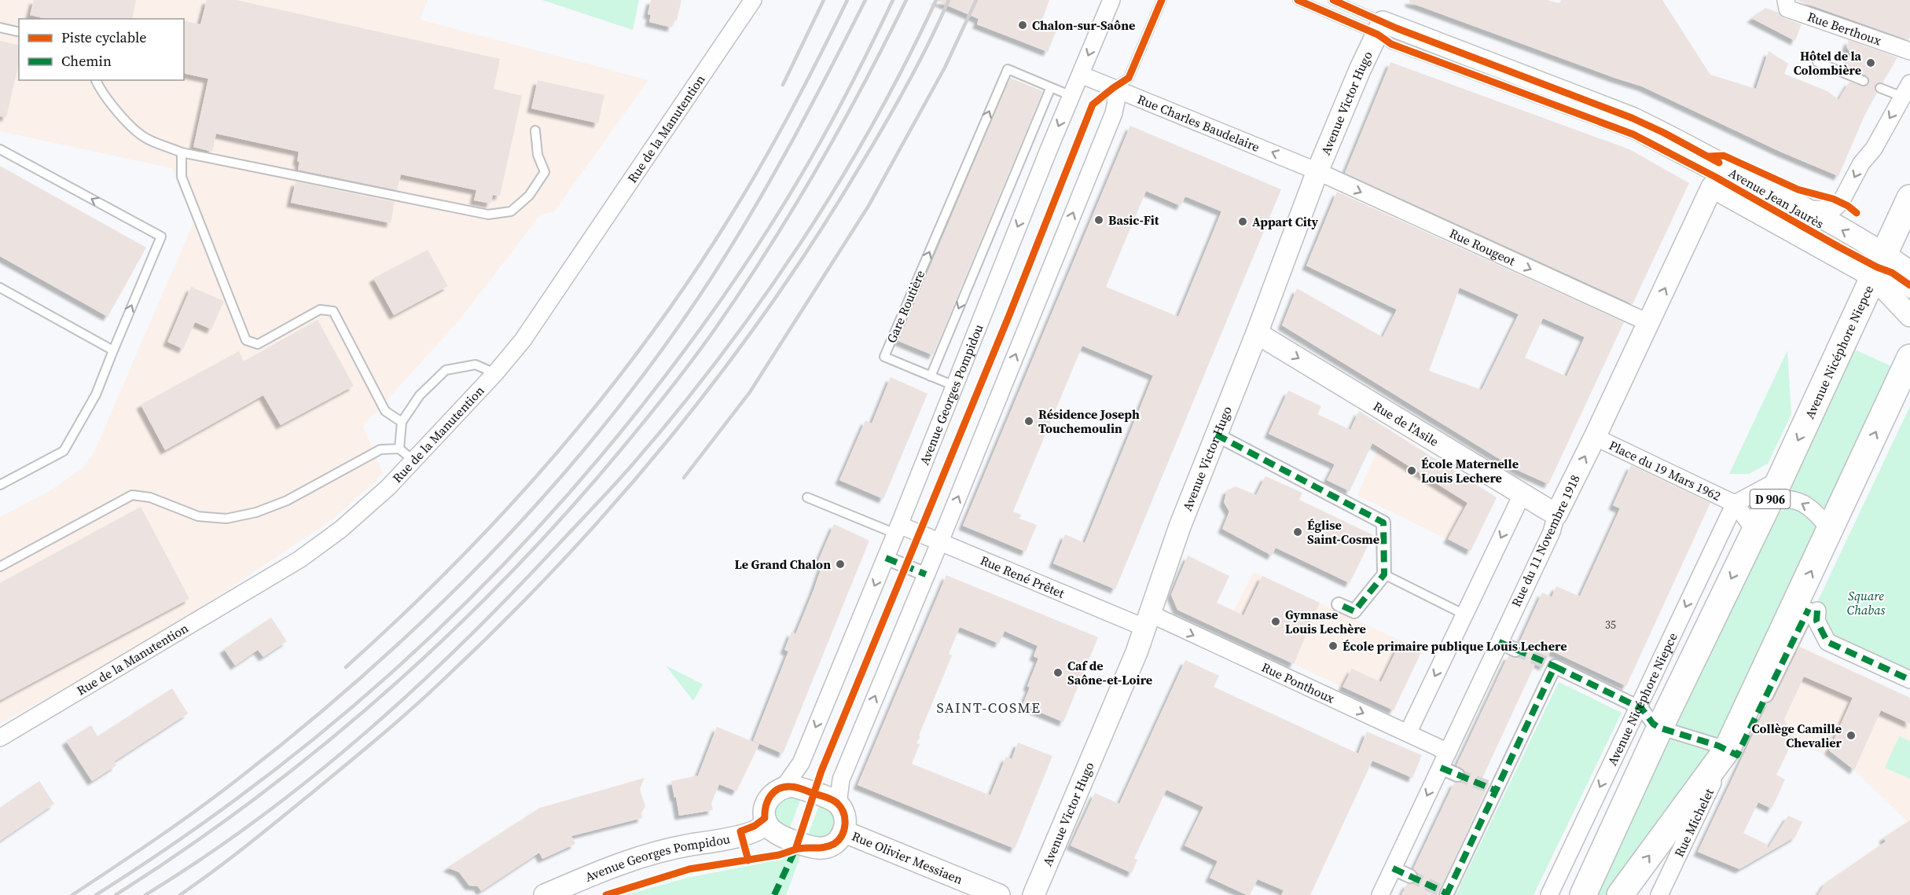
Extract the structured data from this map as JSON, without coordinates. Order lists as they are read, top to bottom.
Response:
{
  "streets": {
    "main road": ["Avenue Nicéphore Niepce", "D 906"],
    "street": [
      "Rue Berthoux",
      "Avenue Victor Hugo",
      "Rue Charles Baudelaire",
      "Rue de la Manutention",
      "Avenue Jean Jaurès",
      "Rue Rougeot",
      "Avenue Georges Pompidou",
      "Rue de l'Asile",
      "Place du 19 Mars 1962",
      "Rue du 11 Novembre 1918",
      "Rue René Prêtet",
      "Rue Ponthoux",
      "Rue Michelet",
      "Rue Olivier Messiaen"
    ],
    "lane": ["Gare Routière"]
  },
  "crossings": [
    ["Avenue Victor Hugo", "Rue Charles Baudelaire"],
    ["Avenue Victor Hugo", "Avenue Jean Jaurès"],
    ["Avenue Victor Hugo", "Rue Rougeot"],
    ["Avenue Victor Hugo", "Rue de l'Asile"],
    ["Avenue Victor Hugo", "Rue René Prêtet"],
    ["Avenue Victor Hugo", "Rue Ponthoux"],
    ["Rue Charles Baudelaire", "Rue Rougeot"],
    ["Rue Charles Baudelaire", "Avenue Georges Pompidou"],
    ["Avenue Jean Jaurès", "Avenue Nicéphore Niepce"],
    ["Avenue Jean Jaurès", "Rue du 11 Novembre 1918"],
    ["Rue Rougeot", "Rue du 11 Novembre 1918"],
    ["Gare Routière", "Avenue Georges Pompidou"],
    ["Avenue Nicéphore Niepce", "Place du 19 Mars 1962"],
    ["Avenue Georges Pompidou", "Rue René Prêtet"],
    ["Avenue Georges Pompidou", "Rue Olivier Messiaen"],
    ["Rue de l'Asile", "Rue du 11 Novembre 1918"],
    ["Place du 19 Mars 1962", "Rue du 11 Novembre 1918"],
    ["Rue du 11 Novembre 1918", "Rue Ponthoux"],
    ["Rue René Prêtet", "Rue Ponthoux"]
  ],
  "one_way": [
    "Rue Charles Baudelaire",
    "Rue Rougeot",
    "Rue de l'Asile",
    "Rue Ponthoux"
  ],
  "districts": ["SAINT-COSME"],
  "parks": ["Square Chabas"],
  "places": [
    "Chalon-sur-Saône",
    "Hôtel de la Colombière",
    "Basic-Fit",
    "Appart City",
    "Résidence Joseph Touchemoulin",
    "École Maternelle Louis Lechere",
    "Église Saint-Cosme",
    "Le Grand Chalon",
    "Gymnase Louis Lechère",
    "École primaire publique Louis Lechere",
    "Caf de Saône-et-Loire",
    "Collège Camille Chevalier"
  ],
  "house_numbers": ["35"],
  "legend": ["Piste cyclable", "Chemin"]
}
